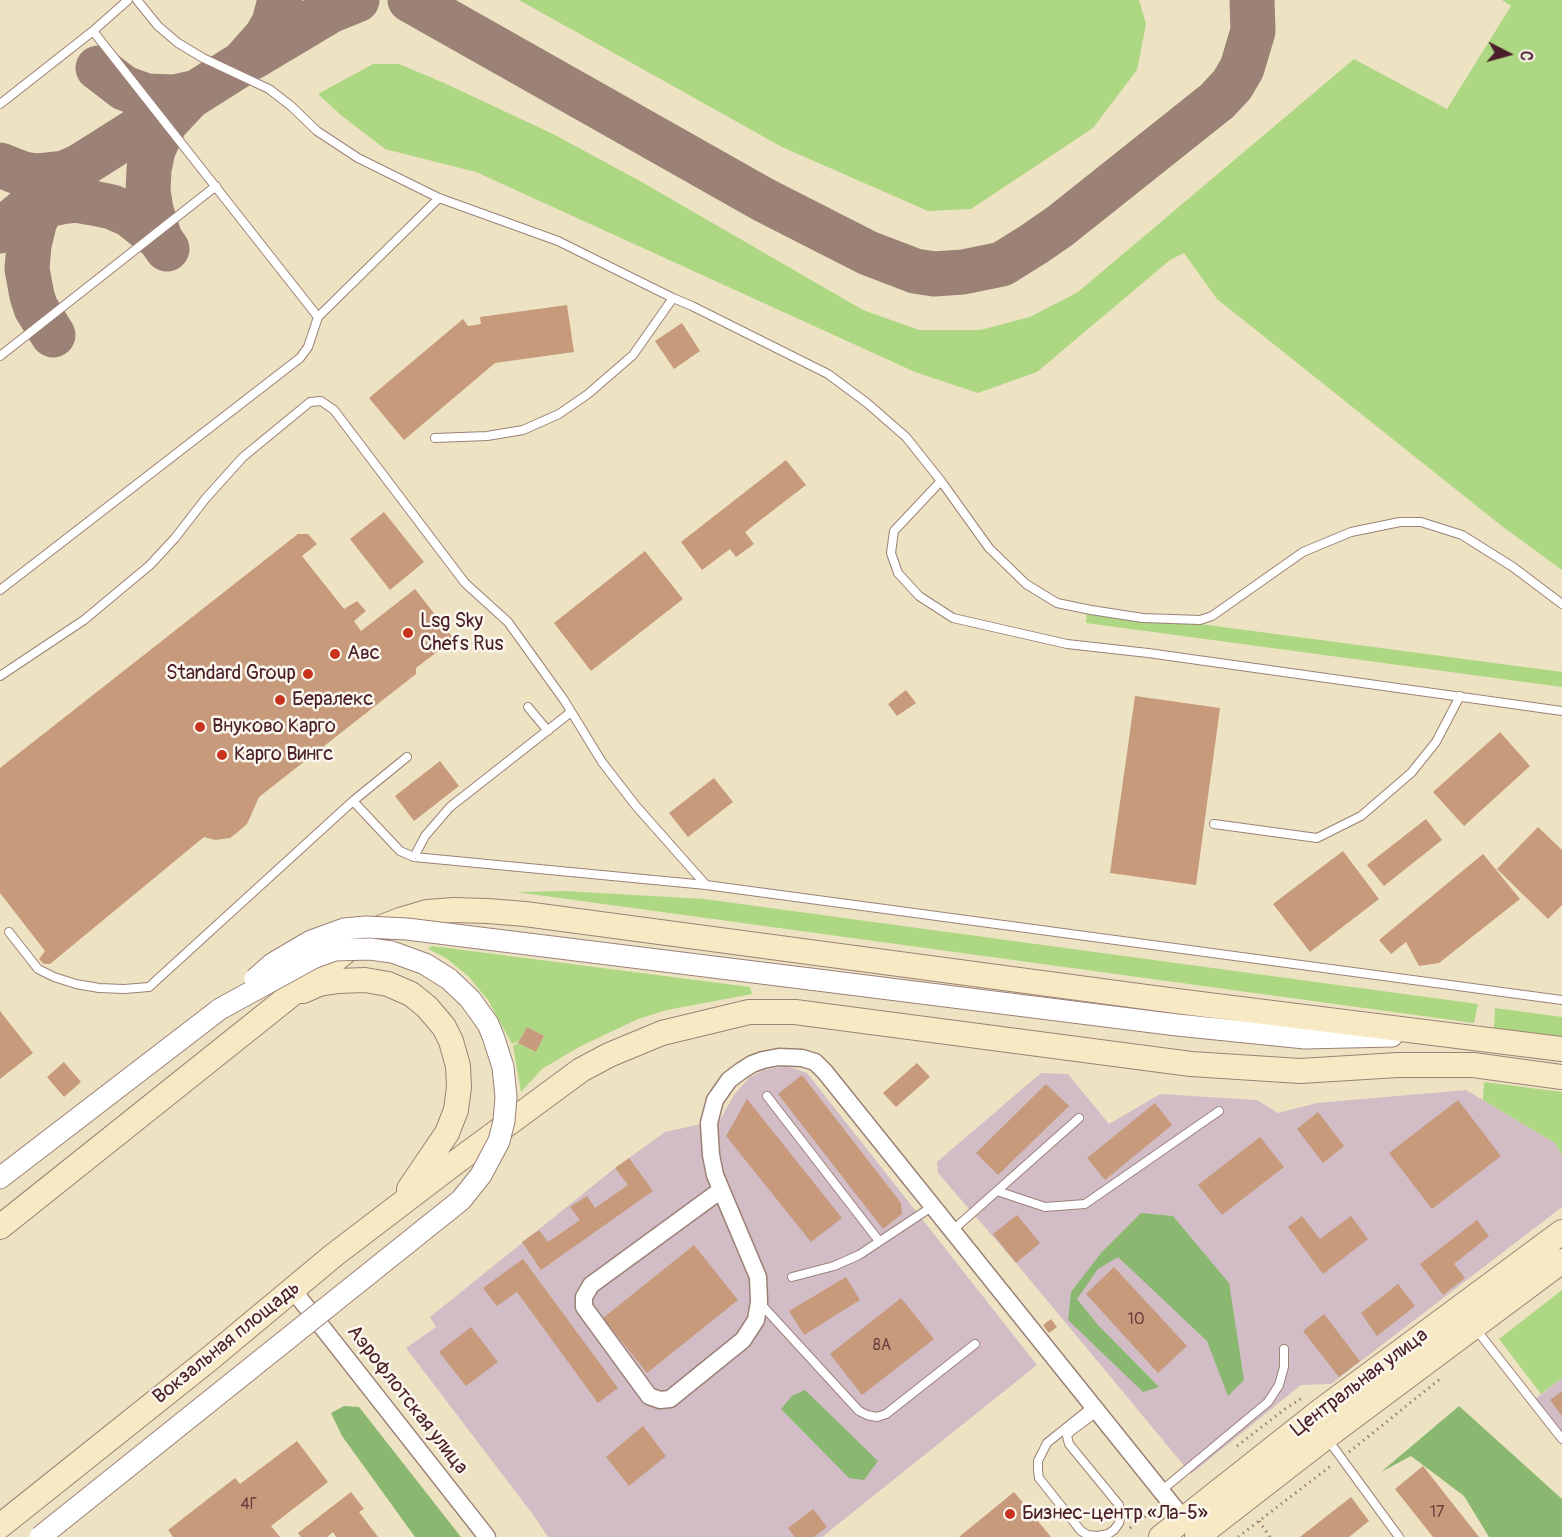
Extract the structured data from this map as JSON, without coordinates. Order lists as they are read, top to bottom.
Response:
{
  "streets": {
    "main road": ["Вокзальная площадь", "Центральная улица"],
    "street": ["Аэрофлотская улица"]
  },
  "crossings": [
    ["Вокзальная площадь", "Аэрофлотская улица"]
  ],
  "places": [
    "Lsg Sky Chefs Rus",
    "Авс",
    "Standard Group",
    "Бералекс",
    "Внуково Карго",
    "Карго Вингс",
    "Бизнес-центр «Ла-5»"
  ],
  "house_numbers": [
    "10",
    "8А",
    "4Г",
    "17"
  ],
  "north": "right"
}
